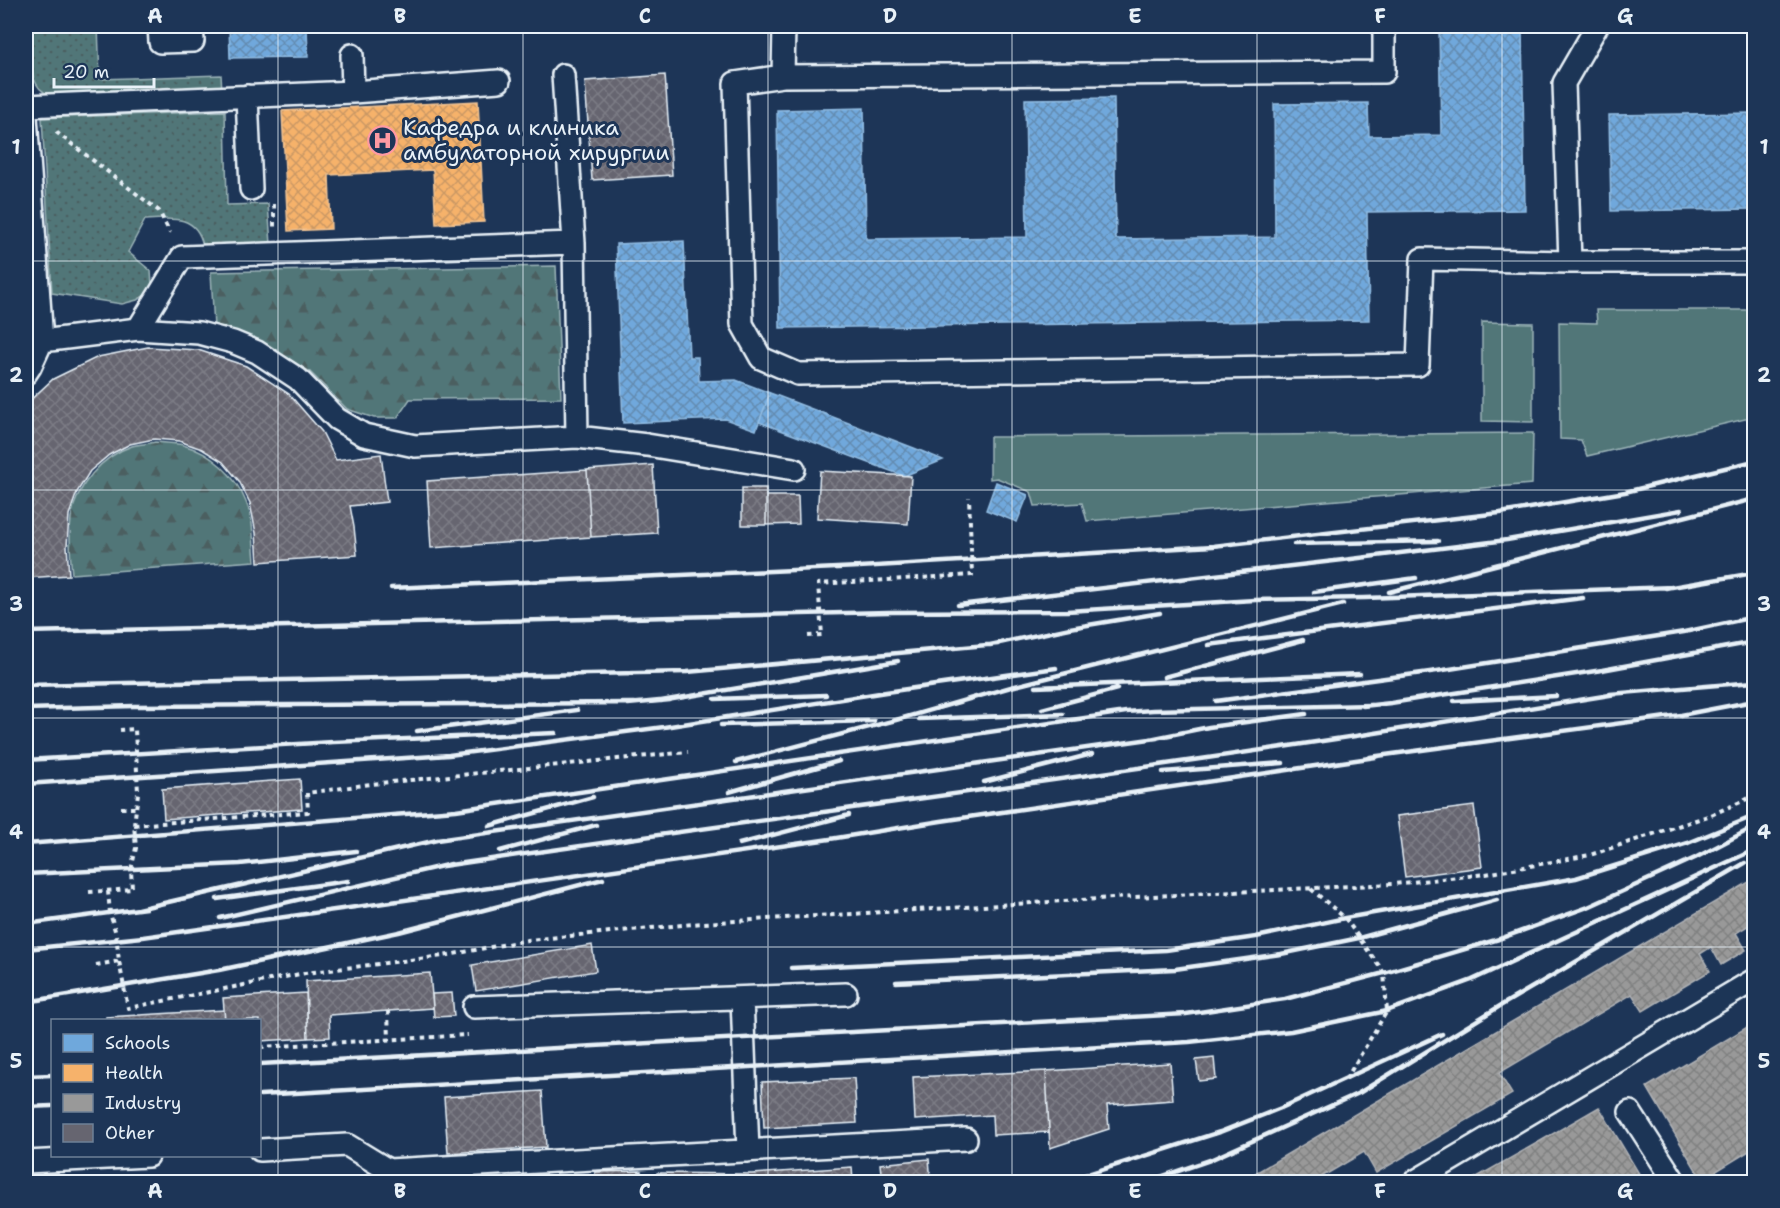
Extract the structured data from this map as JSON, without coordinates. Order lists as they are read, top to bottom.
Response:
{
  "places": {
    "hospital": ["Кафедра и клиника амбулаторной хирургии"]
  },
  "legend": [
    "Schools",
    "Health",
    "Industry",
    "Other"
  ],
  "scale_bar": "20 m",
  "grid": {
    "columns": [
      "A",
      "B",
      "C",
      "D",
      "E",
      "F",
      "G"
    ],
    "rows": [
      "1",
      "2",
      "3",
      "4",
      "5"
    ]
  }
}
